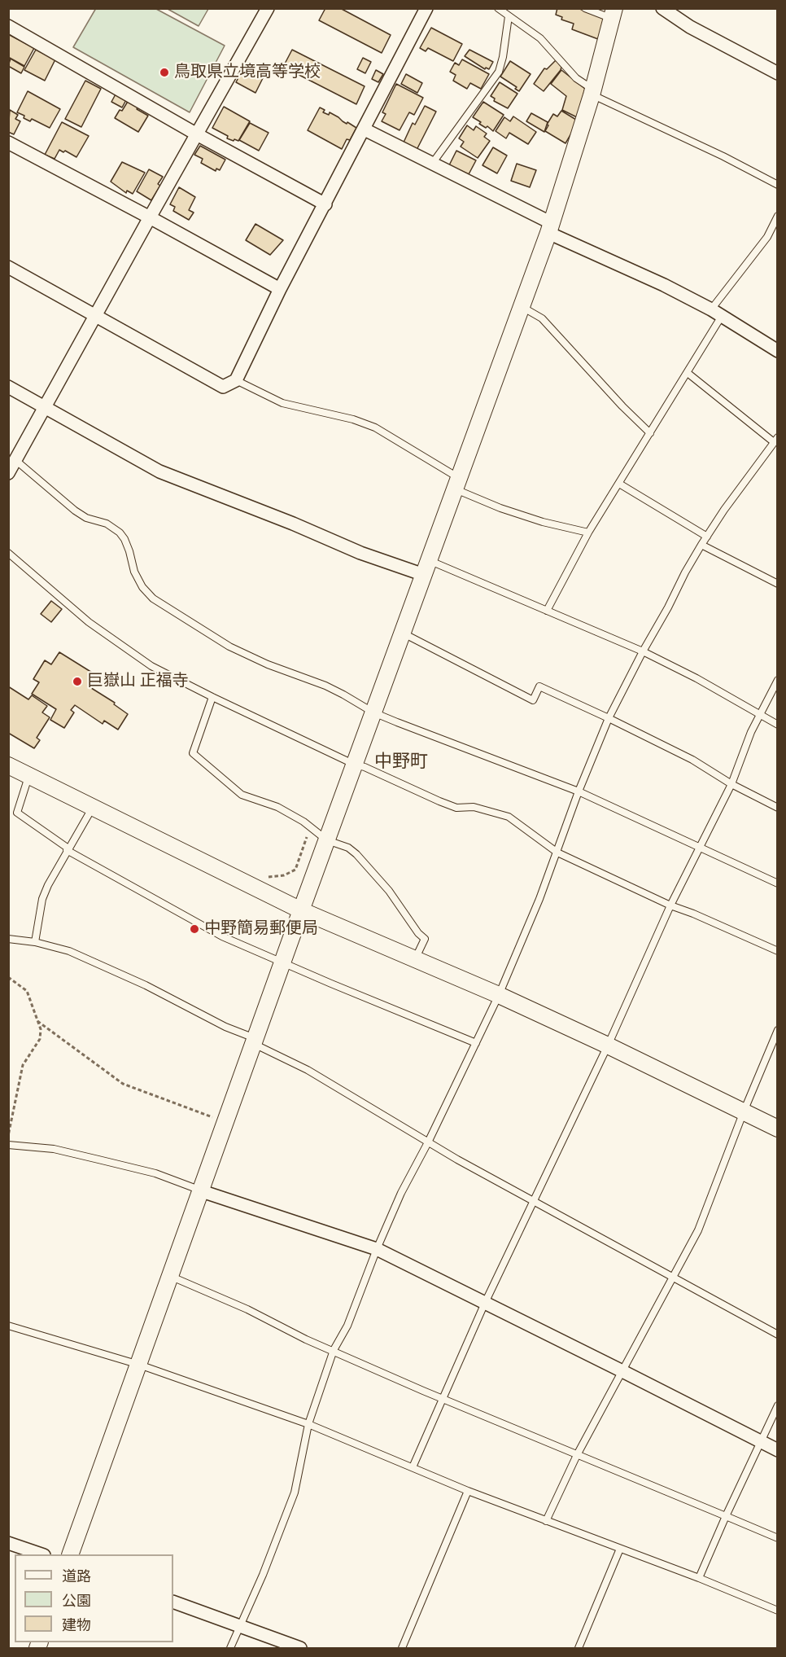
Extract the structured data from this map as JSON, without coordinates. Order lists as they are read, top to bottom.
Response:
{
  "districts": ["中野町"],
  "places": ["鳥取県立境高等学校", "巨嶽山 正福寺", "中野簡易郵便局"],
  "legend": ["道路", "公園", "建物"]
}
